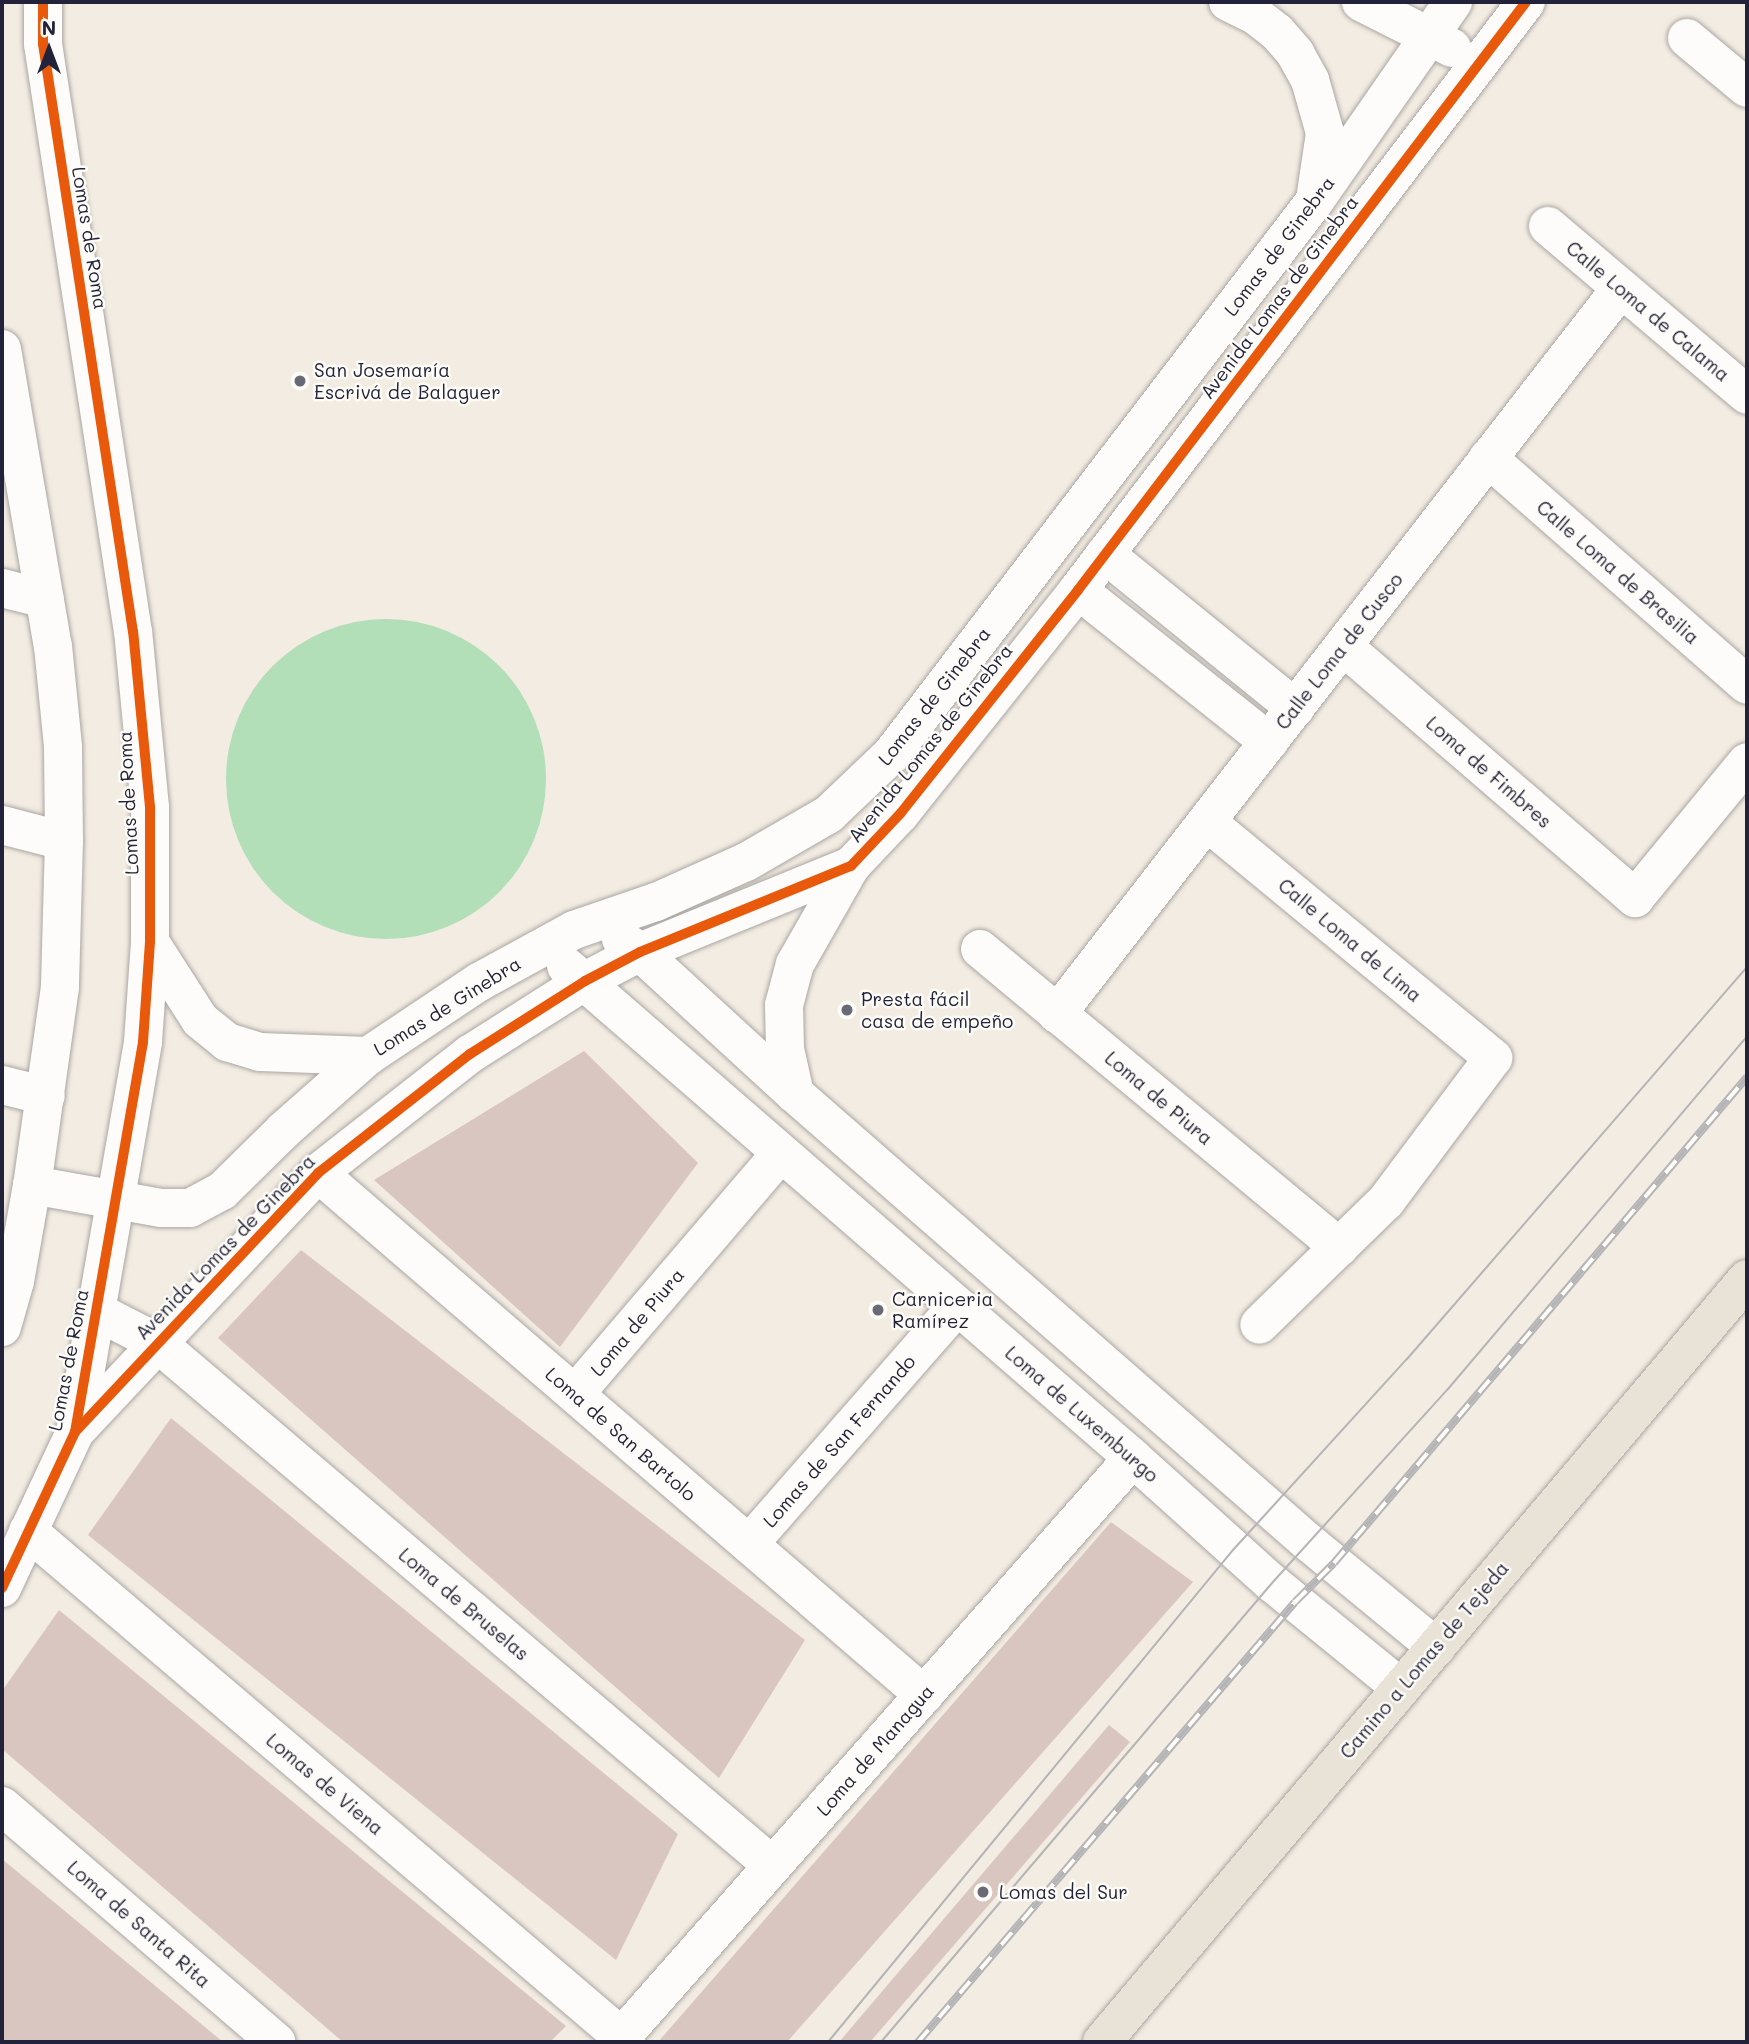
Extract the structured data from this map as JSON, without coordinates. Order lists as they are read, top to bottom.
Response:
{
  "streets": {
    "main road": ["Camino a Lomas de Tejeda"],
    "street": [
      "Lomas de Roma",
      "Lomas de Ginebra",
      "Avenida Lomas de Ginebra",
      "Calle Loma de Calama",
      "Calle Loma de Brasilia",
      "Calle Loma de Cusco",
      "Loma de Fimbres",
      "Calle Loma de Lima",
      "Loma de Piura",
      "Loma de Luxemburgo",
      "Loma de San Bartolo",
      "Lomas de San Fernando",
      "Loma de Bruselas",
      "Loma de Managua",
      "Lomas de Viena",
      "Loma de Santa Rita"
    ]
  },
  "crossings": [
    ["Lomas de Roma", "Lomas de Ginebra"],
    ["Lomas de Roma", "Avenida Lomas de Ginebra"],
    ["Lomas de Roma", "Loma de Bruselas"],
    ["Lomas de Roma", "Lomas de Viena"],
    ["Lomas de Ginebra", "Loma de Luxemburgo"],
    ["Avenida Lomas de Ginebra", "Loma de Luxemburgo"],
    ["Avenida Lomas de Ginebra", "Loma de San Bartolo"],
    ["Avenida Lomas de Ginebra", "Loma de Bruselas"],
    ["Calle Loma de Calama", "Calle Loma de Cusco"],
    ["Calle Loma de Brasilia", "Calle Loma de Cusco"],
    ["Calle Loma de Cusco", "Loma de Fimbres"],
    ["Calle Loma de Cusco", "Calle Loma de Lima"],
    ["Calle Loma de Cusco", "Loma de Piura"],
    ["Calle Loma de Lima", "Loma de Piura"],
    ["Loma de Piura", "Loma de Luxemburgo"],
    ["Loma de Piura", "Loma de San Bartolo"],
    ["Loma de Luxemburgo", "Lomas de San Fernando"],
    ["Loma de Luxemburgo", "Camino a Lomas de Tejeda"],
    ["Loma de Luxemburgo", "Loma de Managua"],
    ["Loma de San Bartolo", "Lomas de San Fernando"],
    ["Loma de San Bartolo", "Loma de Managua"],
    ["Loma de Bruselas", "Loma de Managua"],
    ["Loma de Managua", "Lomas de Viena"]
  ],
  "places": [
    "San Josemaría Escrivá de Balaguer",
    "Presta fácil casa de empeño",
    "Carniceria Ramírez",
    "Lomas del Sur"
  ],
  "north": "top"
}
